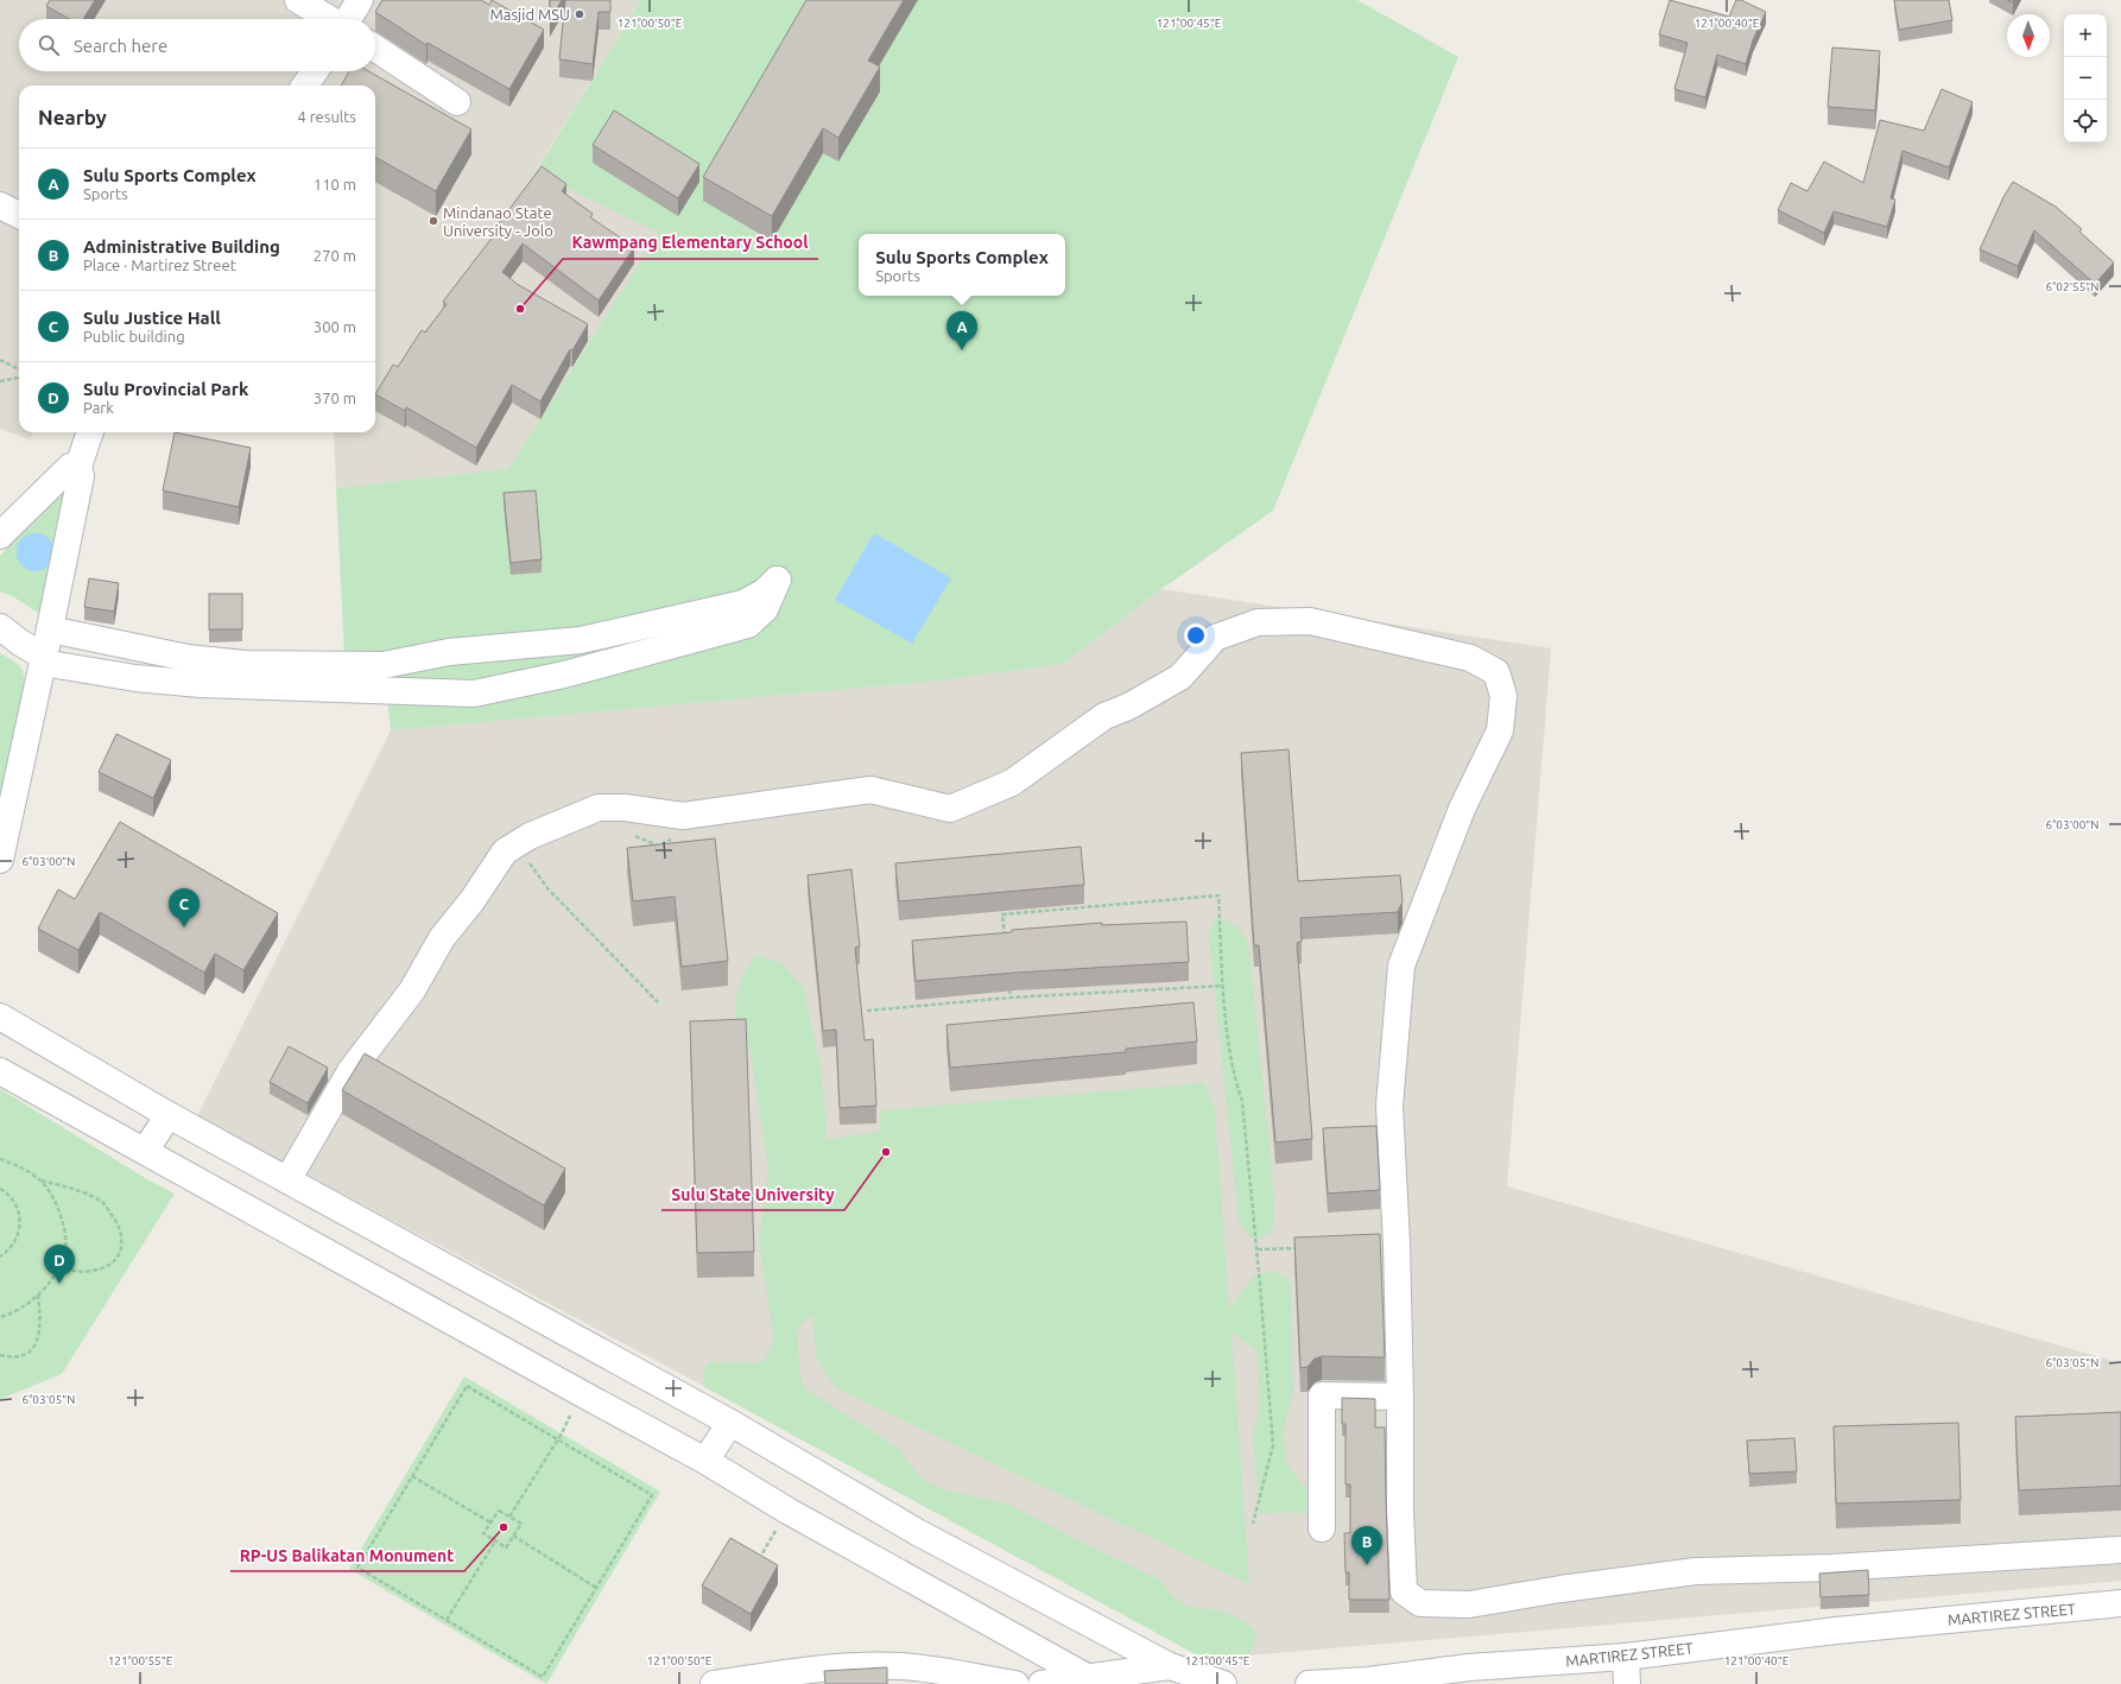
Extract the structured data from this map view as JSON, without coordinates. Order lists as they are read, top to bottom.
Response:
{
  "streets": {
    "street": ["MARTIREZ STREET"]
  },
  "places": [
    "Masjid MSU",
    "Mindanao State University - Jolo",
    "Kawmpang Elementary School",
    "Sulu State University",
    "RP-US Balikatan Monument"
  ],
  "north": "bottom",
  "page": {
    "map_buttons": ["+", "−"],
    "search": "Search here",
    "heading": ["Nearby", "4 results"],
    "list": [
      {
        "mark": "A",
        "name": "Sulu Sports Complex",
        "note": "Sports",
        "value": "110 m"
      },
      {
        "mark": "B",
        "name": "Administrative Building",
        "note": "Place · Martirez Street",
        "value": "270 m"
      },
      {
        "mark": "C",
        "name": "Sulu Justice Hall",
        "note": "Public building",
        "value": "300 m"
      },
      {
        "mark": "D",
        "name": "Sulu Provincial Park",
        "note": "Park",
        "value": "370 m"
      }
    ],
    "popup": ["Sulu Sports Complex", "Sports"],
    "pins": [
      "A",
      "C",
      "D",
      "B"
    ]
  },
  "coordinates": [
    "121°00'50\"E",
    "121°00'45\"E",
    "121°00'40\"E",
    "6°02'55\"N",
    "6°03'00\"N",
    "6°03'05\"N",
    "121°00'55\"E"
  ]
}
